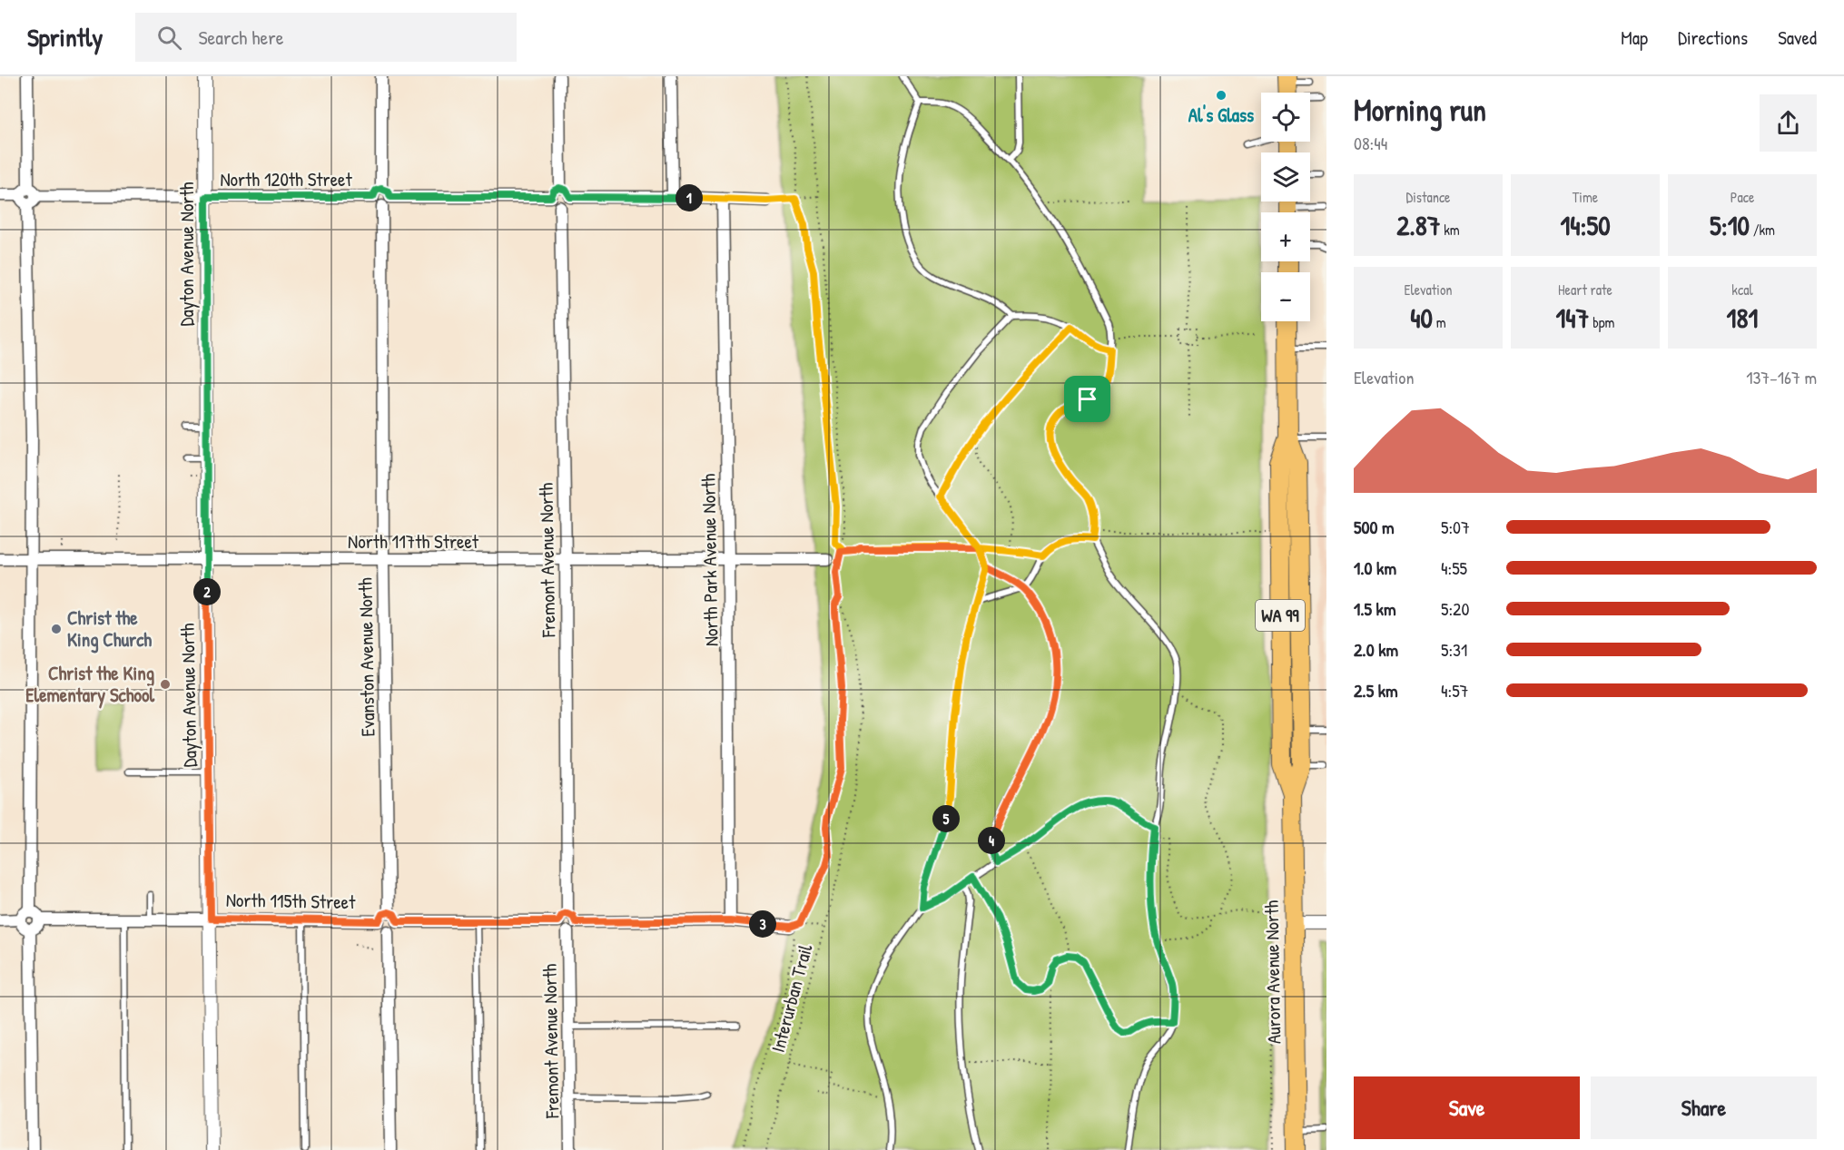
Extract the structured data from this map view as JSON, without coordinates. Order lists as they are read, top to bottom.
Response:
{
  "streets": {
    "highway": ["WA 99", "Aurora Avenue North"],
    "street": [
      "North 120th Street",
      "Dayton Avenue North",
      "North 117th Street",
      "Fremont Avenue North",
      "North Park Avenue North",
      "Evanston Avenue North",
      "North 115th Street"
    ],
    "path": ["Interurban Trail"]
  },
  "crossings": [
    ["North 120th Street", "Dayton Avenue North"],
    ["North 120th Street", "Evanston Avenue North"],
    ["Dayton Avenue North", "North 117th Street"],
    ["Dayton Avenue North", "North 115th Street"],
    ["North 117th Street", "Fremont Avenue North"],
    ["North 117th Street", "North Park Avenue North"],
    ["North 117th Street", "Evanston Avenue North"],
    ["Evanston Avenue North", "North 115th Street"]
  ],
  "places": ["Al's Glass", "Christ the King Church", "Christ the King Elementary School"],
  "page": {
    "header": "Sprintly",
    "search": "Search here",
    "nav": ["Map", "Directions", "Saved"],
    "heading": ["Morning run", "08:44"],
    "map_buttons": ["+", "−"],
    "stats": [
      ["Distance", "2.87 km"],
      ["Time", "14:50"],
      ["Pace", "5:10 /km"],
      ["Elevation", "40 m"],
      ["Heart rate", "147 bpm"],
      ["kcal", "181"]
    ],
    "pins": [
      "1",
      "2",
      "5",
      "4",
      "3"
    ],
    "chart": ["Elevation", "137–167 m"],
    "list": [
      {
        "name": "500 m",
        "note": "5:07"
      },
      {
        "name": "1.0 km",
        "note": "4:55"
      },
      {
        "name": "1.5 km",
        "note": "5:20"
      },
      {
        "name": "2.0 km",
        "note": "5:31"
      },
      {
        "name": "2.5 km",
        "note": "4:57"
      }
    ],
    "buttons": ["Save", "Share"]
  }
}
